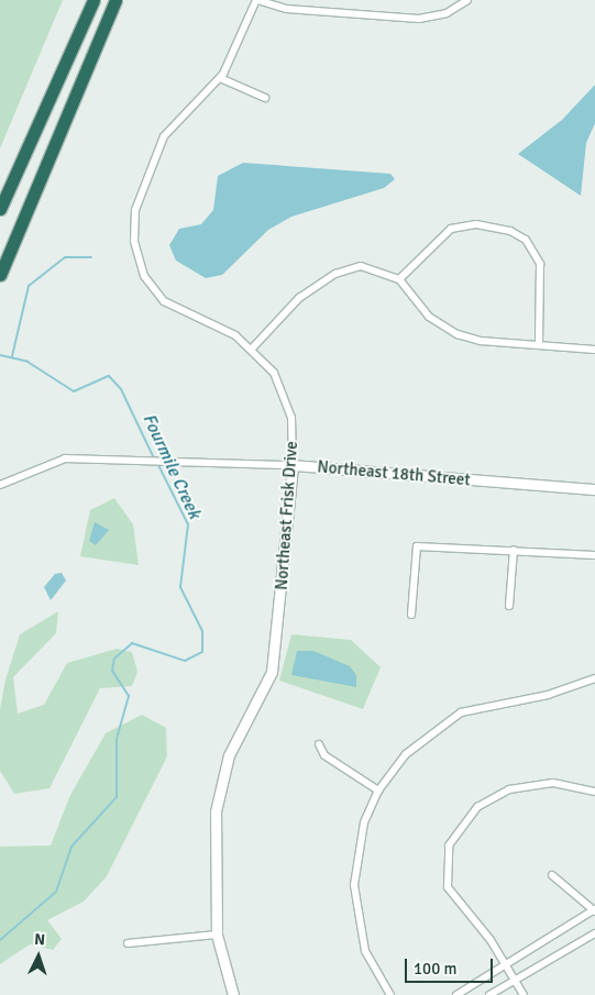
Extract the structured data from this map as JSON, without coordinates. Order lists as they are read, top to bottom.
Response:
{
  "streets": {
    "street": ["Northeast 18th Street", "Northeast Frisk Drive"]
  },
  "crossings": [
    ["Northeast 18th Street", "Northeast Frisk Drive"]
  ],
  "water": ["Fourmile Creek"],
  "scale_bar": "100 m",
  "north": "top"
}
